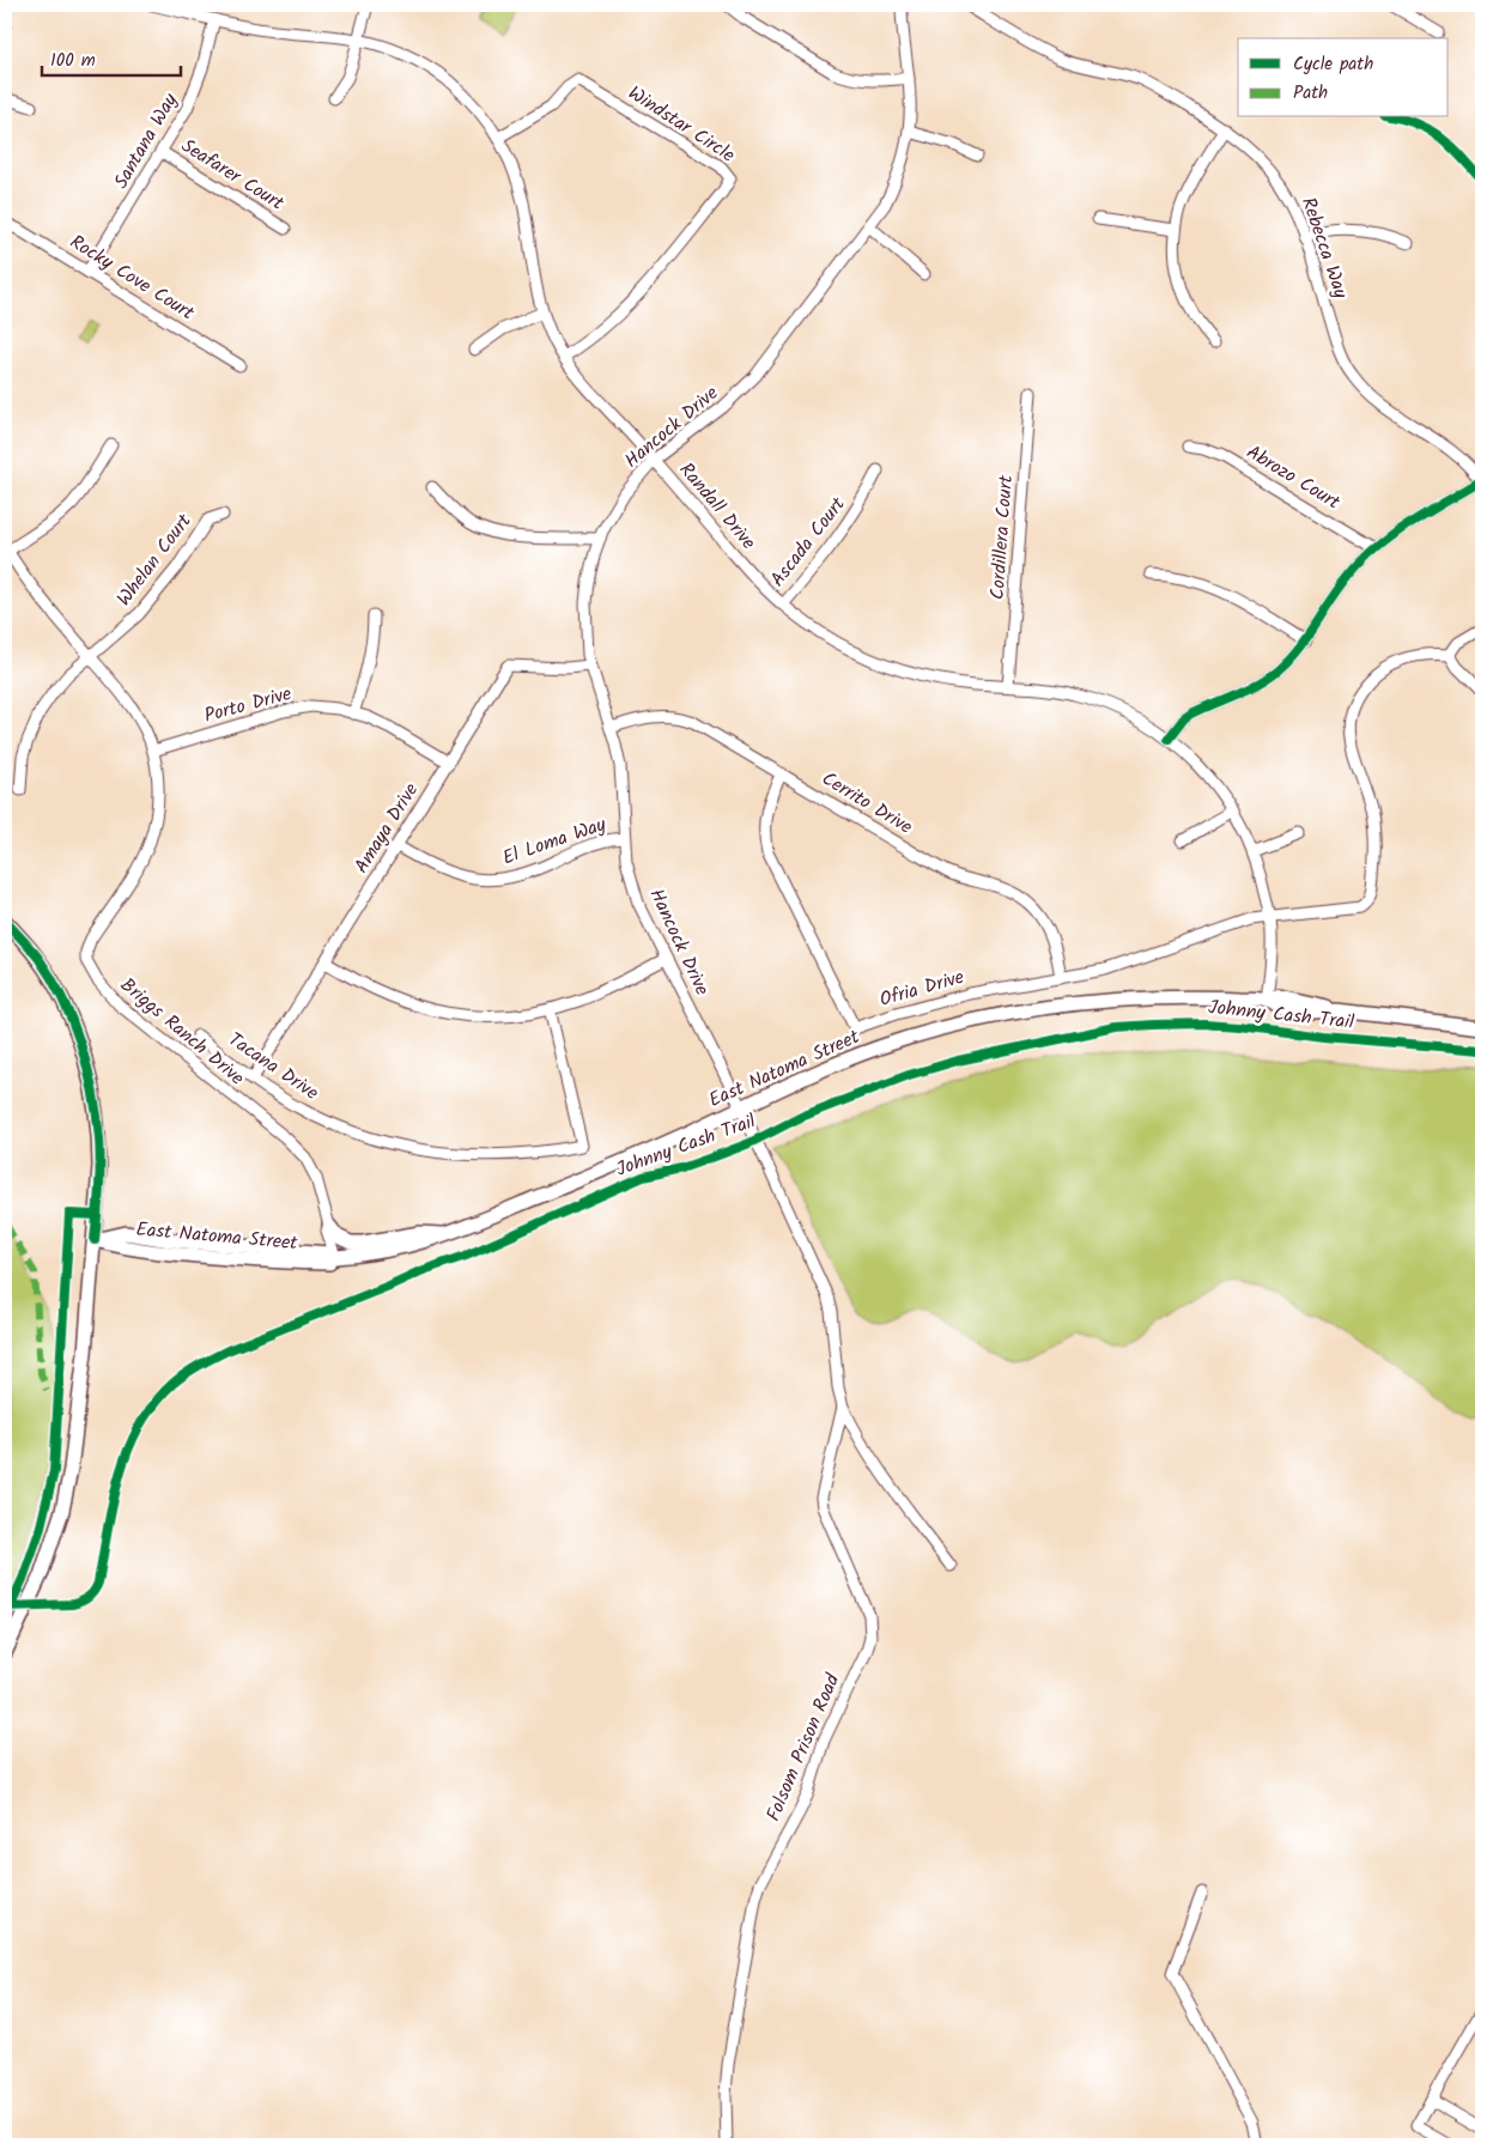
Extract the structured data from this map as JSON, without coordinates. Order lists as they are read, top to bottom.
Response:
{
  "streets": {
    "main road": ["East Natoma Street"],
    "street": [
      "Windstar Circle",
      "Santana Way",
      "Seafarer Court",
      "Rebecca Way",
      "Rocky Cove Court",
      "Hancock Drive",
      "Abrozo Court",
      "Randall Drive",
      "Cordillera Court",
      "Ascada Court",
      "Whelan Court",
      "Porto Drive",
      "Cerrito Drive",
      "Amaya Drive",
      "El Loma Way",
      "Ofria Drive",
      "Briggs Ranch Drive",
      "Tacana Drive",
      "Folsom Prison Road"
    ],
    "cycle path": ["Johnny Cash Trail"]
  },
  "crossings": [
    ["Windstar Circle", "Randall Drive"],
    ["Santana Way", "Seafarer Court"],
    ["Santana Way", "Rocky Cove Court"],
    ["Santana Way", "Randall Drive"],
    ["Hancock Drive", "Randall Drive"],
    ["Hancock Drive", "Cerrito Drive"],
    ["Hancock Drive", "Amaya Drive"],
    ["Hancock Drive", "El Loma Way"],
    ["Hancock Drive", "East Natoma Street"],
    ["Hancock Drive", "Folsom Prison Road"],
    ["Randall Drive", "Cordillera Court"],
    ["Randall Drive", "Ascada Court"],
    ["Randall Drive", "Ofria Drive"],
    ["Randall Drive", "East Natoma Street"],
    ["Whelan Court", "Briggs Ranch Drive"],
    ["Porto Drive", "Amaya Drive"],
    ["Porto Drive", "Briggs Ranch Drive"],
    ["Cerrito Drive", "Ofria Drive"],
    ["Amaya Drive", "El Loma Way"],
    ["Amaya Drive", "Tacana Drive"],
    ["Briggs Ranch Drive", "East Natoma Street"],
    ["East Natoma Street", "Folsom Prison Road"]
  ],
  "legend": ["Cycle path", "Path"],
  "scale_bar": "100 m"
}
